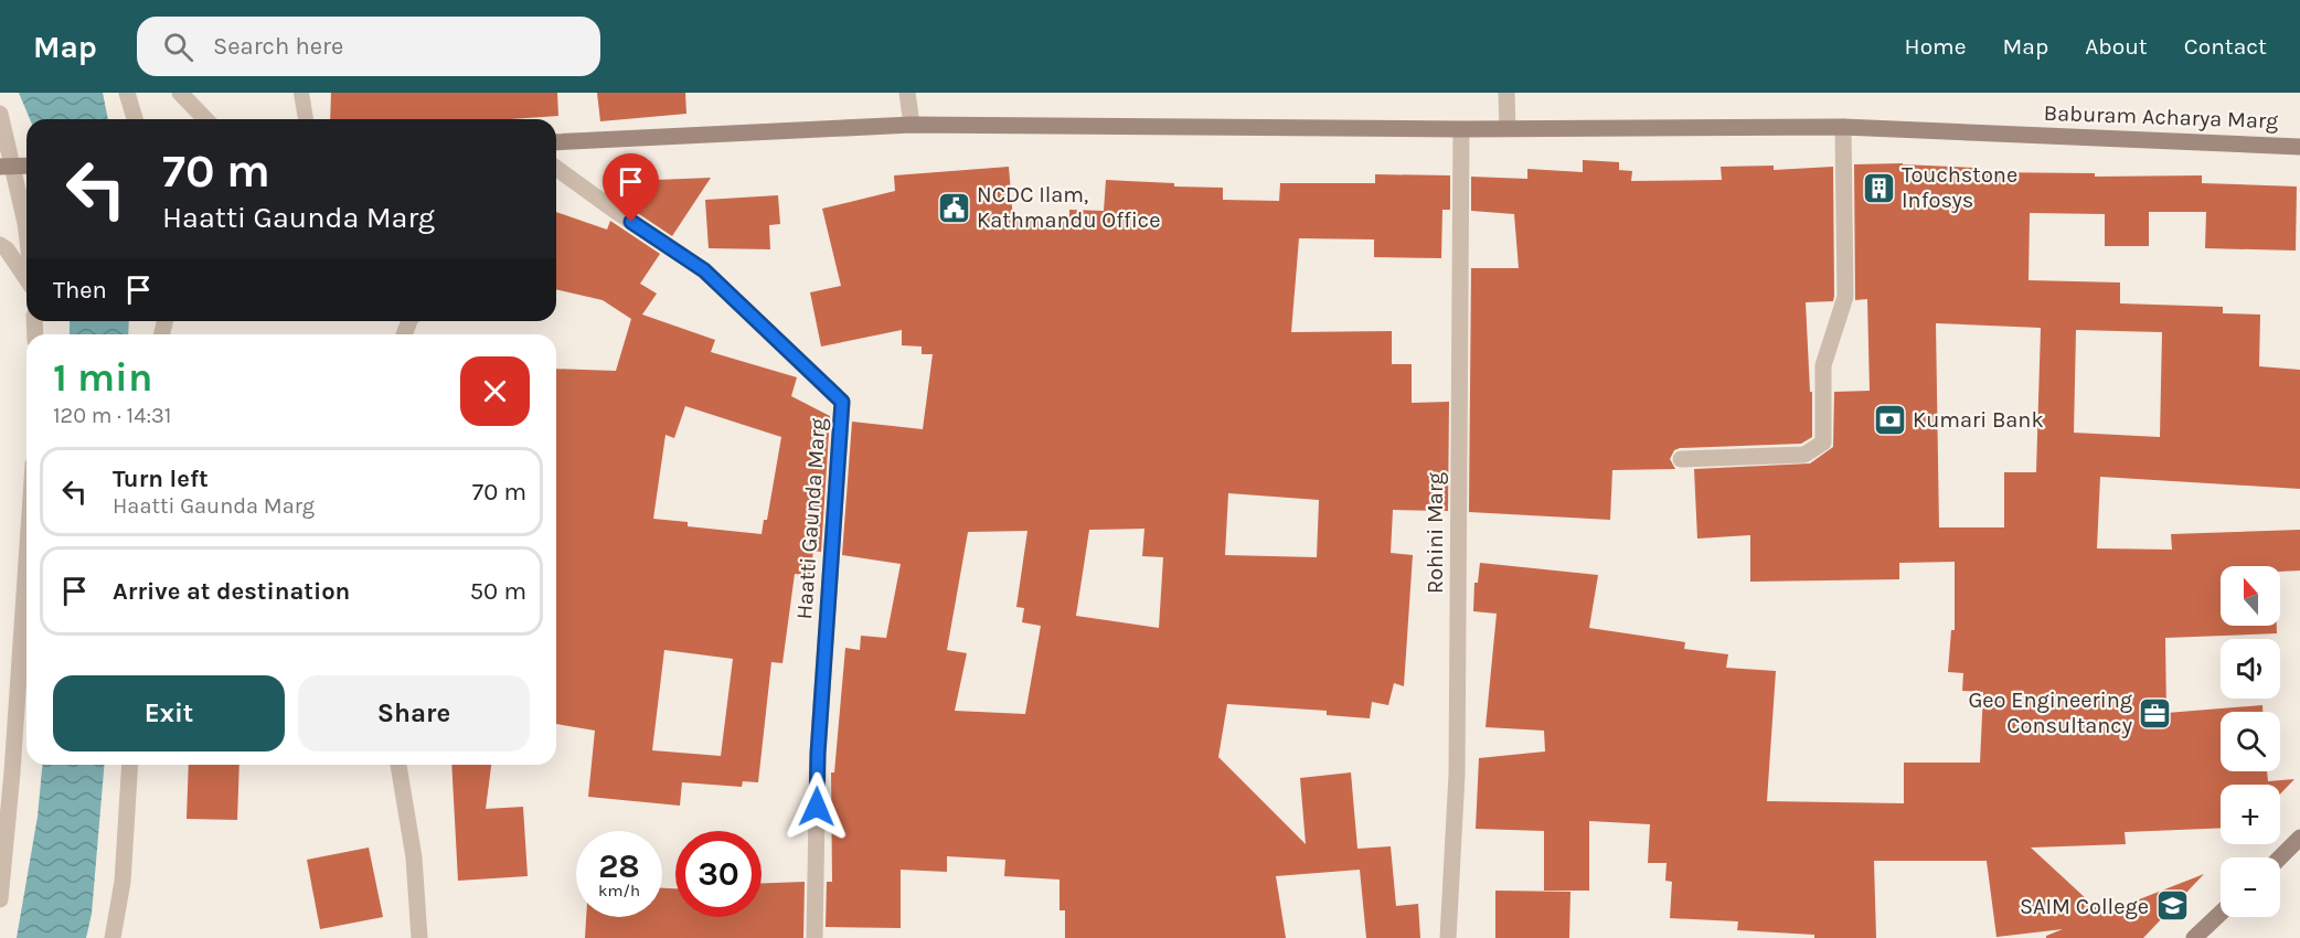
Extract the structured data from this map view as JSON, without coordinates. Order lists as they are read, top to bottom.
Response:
{
  "streets": {
    "main road": ["Baburam Acharya Marg"],
    "street": ["Haatti Gaunda Marg", "Rohini Marg"]
  },
  "crossings": [
    ["Baburam Acharya Marg", "Rohini Marg"]
  ],
  "places": {
    "building": ["Touchstone Infosys"],
    "public building": ["NCDC Ilam, Kathmandu Office"],
    "bank": ["Kumari Bank"],
    "office": ["Geo Engineering Consultancy"],
    "school or university": ["SAIM College"]
  },
  "north": "top",
  "page": {
    "header": "Map",
    "search": "Search here",
    "nav": [
      "Home",
      "Map",
      "About",
      "Contact"
    ],
    "turn": ["70 m", "Haatti Gaunda Marg"],
    "then": "Then",
    "heading": ["1 min", "120 m · 14:31"],
    "list": [
      {
        "name": "Turn left",
        "note": "Haatti Gaunda Marg",
        "value": "70 m"
      },
      {
        "name": "Arrive at destination",
        "value": "50 m"
      }
    ],
    "map_buttons": ["+", "−"],
    "buttons": ["Exit", "Share"],
    "speed": "28 km/h",
    "limit": "30"
  }
}
